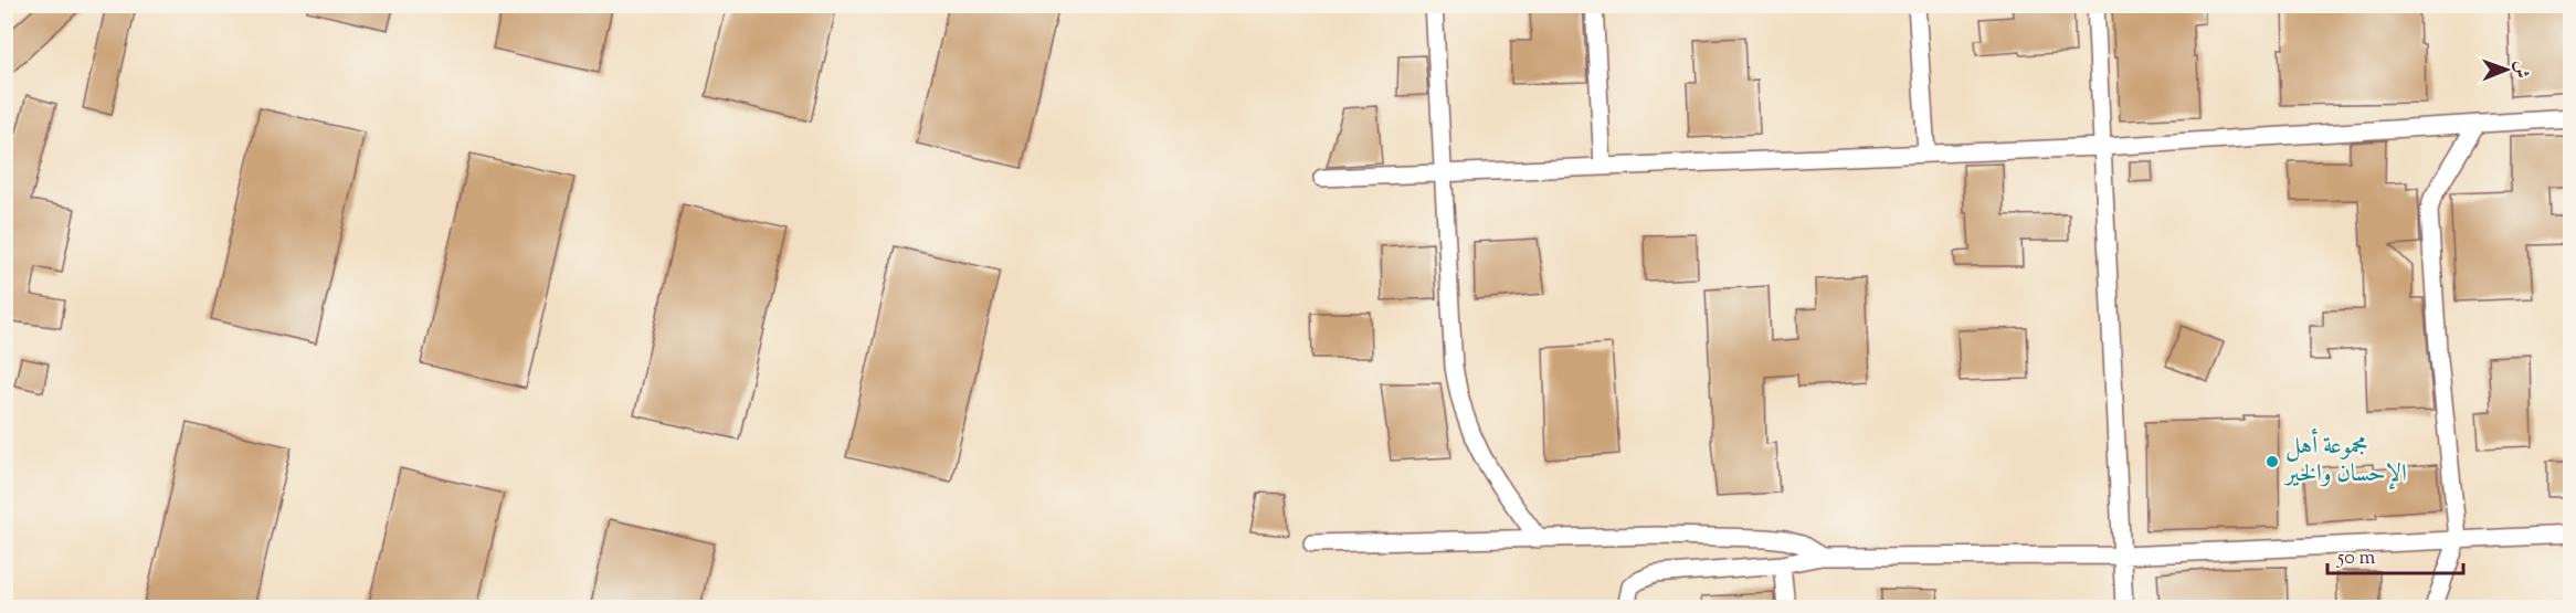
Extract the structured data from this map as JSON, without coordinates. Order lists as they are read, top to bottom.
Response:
{
  "places": ["مجموعة أهل الإحسان والخير"],
  "scale_bar": "50 m",
  "north": "right"
}
